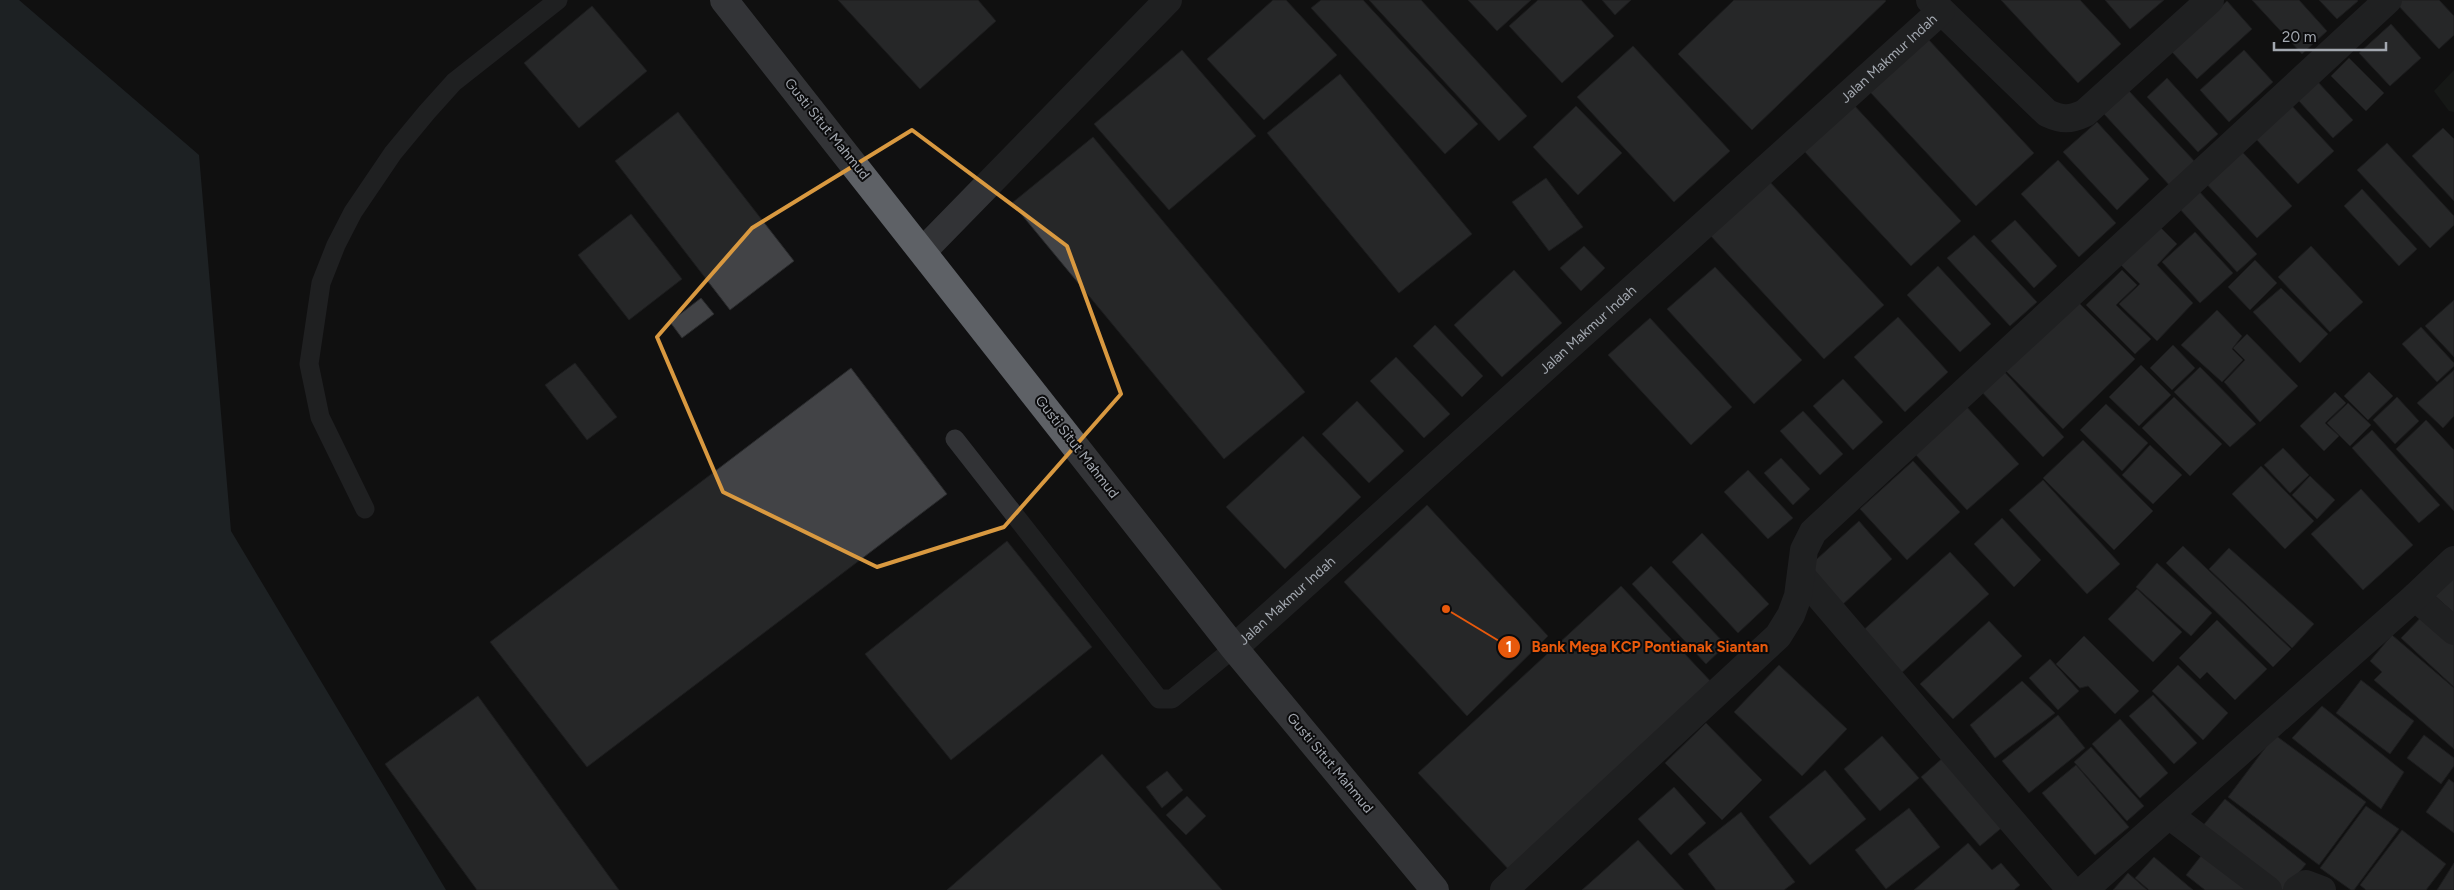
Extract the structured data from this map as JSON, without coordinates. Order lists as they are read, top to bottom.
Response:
{
  "streets": {
    "highway": ["Gusti Situt Mahmud"],
    "street": ["Jalan Makmur Indah"]
  },
  "crossings": [
    ["Jalan Makmur Indah", "Gusti Situt Mahmud"]
  ],
  "places": ["Bank Mega KCP Pontianak Siantan"],
  "scale_bar": "20 m"
}
